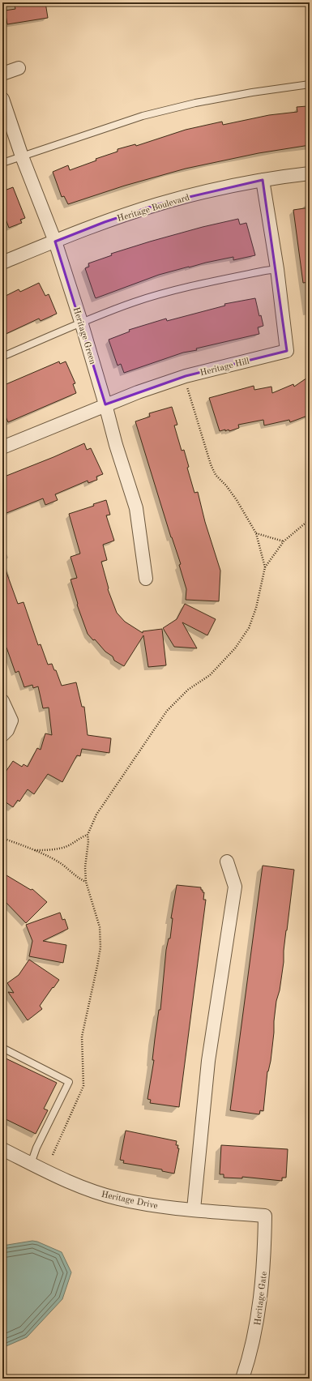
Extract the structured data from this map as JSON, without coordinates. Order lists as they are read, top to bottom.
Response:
{
  "streets": {
    "street": [
      "Heritage Boulevard",
      "Heritage Green",
      "Heritage Hill",
      "Heritage Drive",
      "Heritage Gate"
    ]
  },
  "crossings": [
    ["Heritage Boulevard", "Heritage Green"],
    ["Heritage Boulevard", "Heritage Hill"],
    ["Heritage Green", "Heritage Hill"],
    ["Heritage Drive", "Heritage Gate"]
  ]
}
